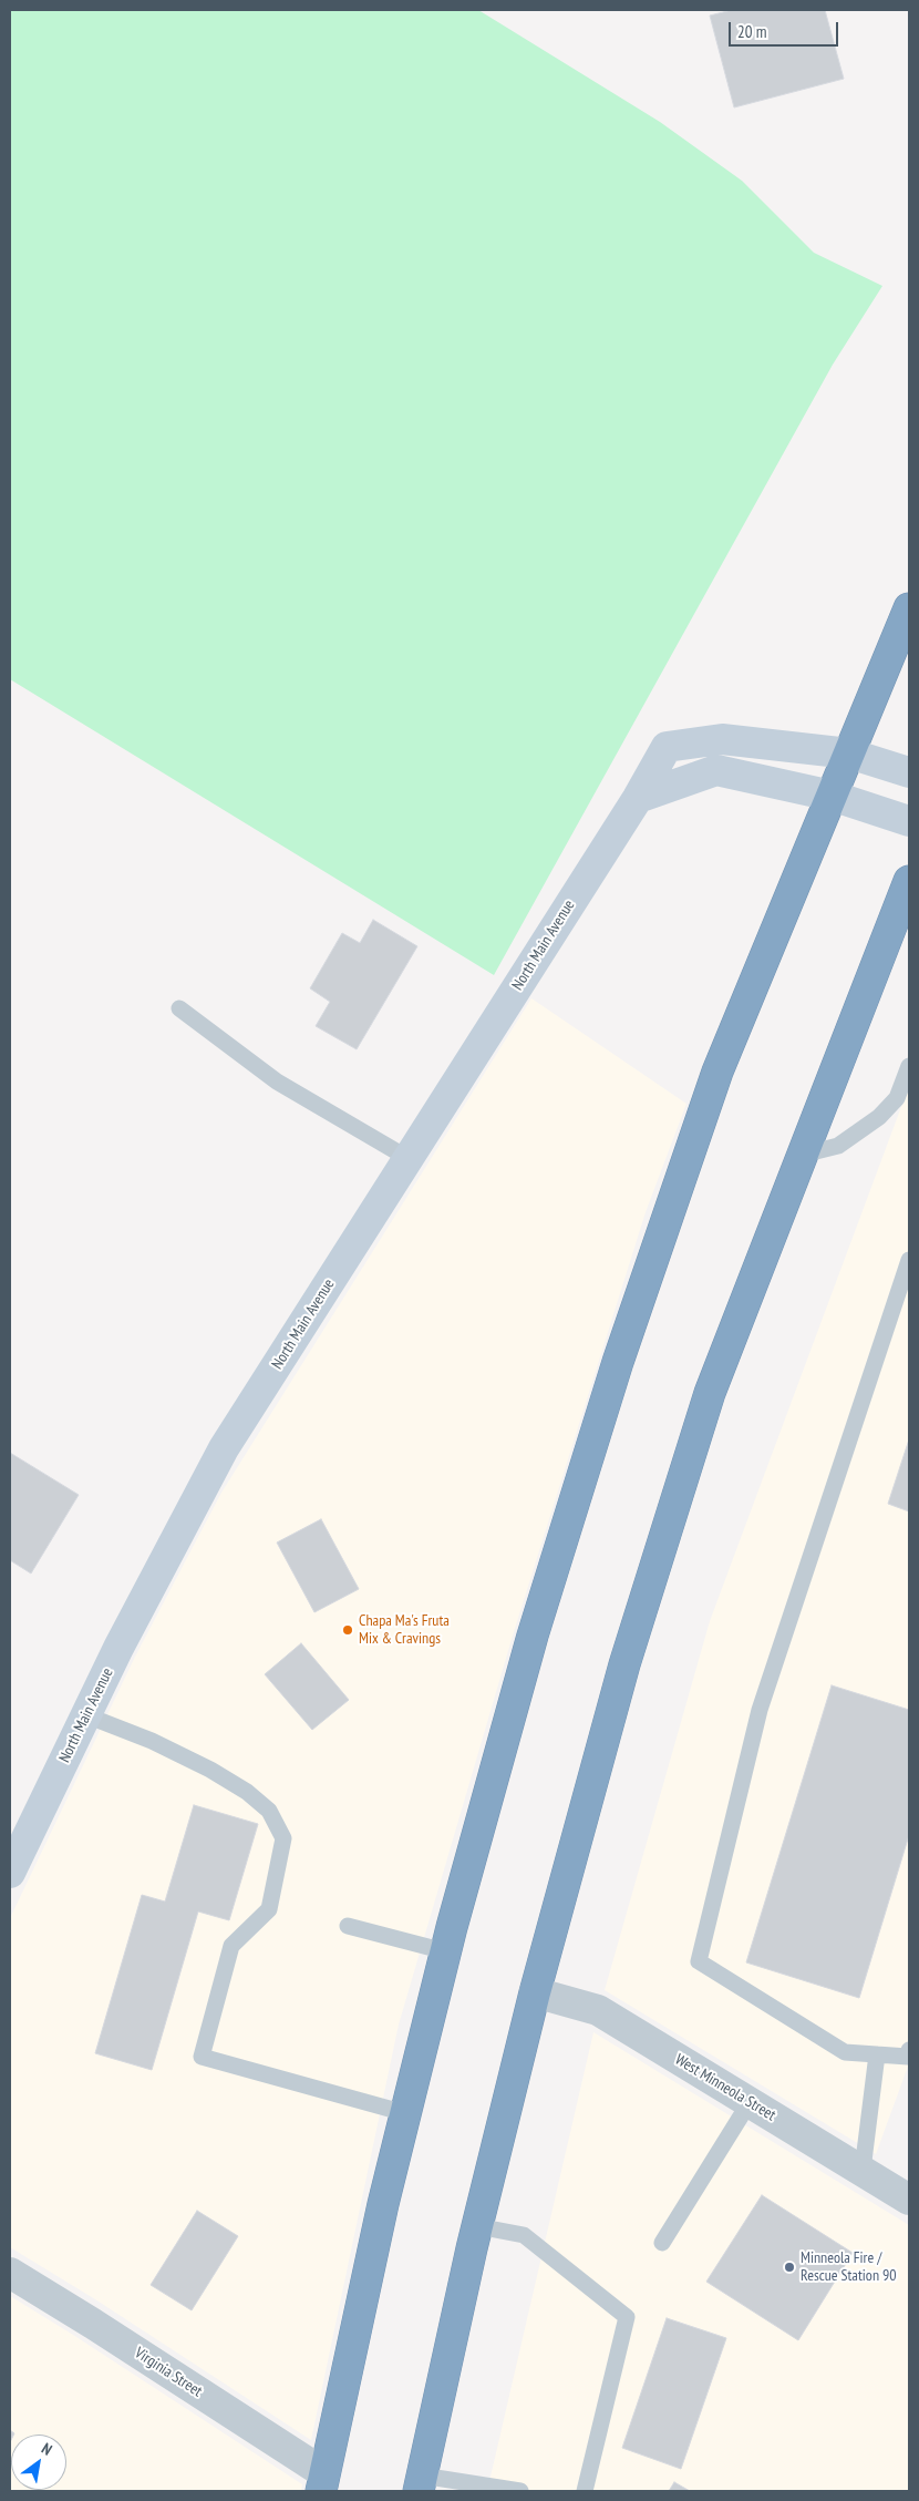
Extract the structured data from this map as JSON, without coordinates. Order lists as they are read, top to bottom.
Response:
{
  "streets": {
    "street": ["North Main Avenue", "West Minneola Street", "Virginia Street"]
  },
  "places": ["Chapa Ma's Fruta Mix & Cravings", "Minneola Fire / Rescue Station 90"],
  "scale_bar": "20 m",
  "north": "top right"
}
